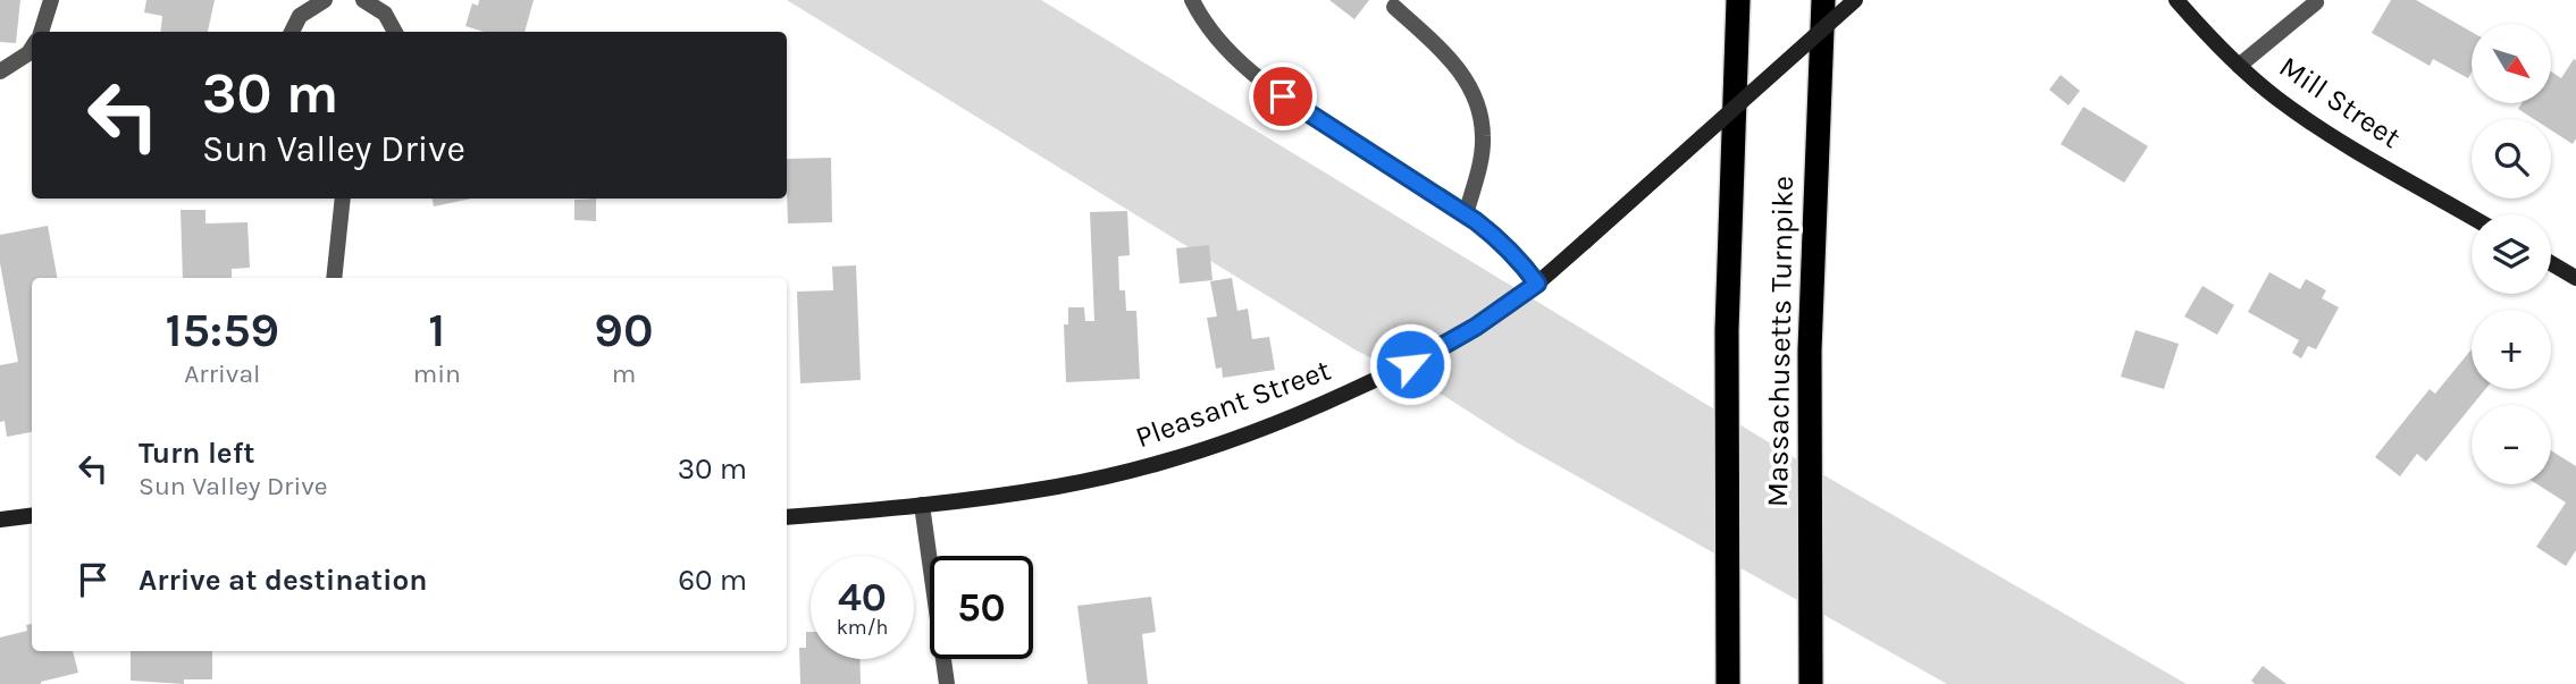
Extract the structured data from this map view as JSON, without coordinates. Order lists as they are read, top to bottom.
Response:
{
  "streets": {
    "highway": ["Massachusetts Turnpike"],
    "main road": ["Mill Street", "Pleasant Street"]
  },
  "north": "bottom right",
  "page": {
    "map_buttons": ["+", "−"],
    "turn": ["30 m", "Sun Valley Drive"],
    "eta": [
      "15:59",
      "Arrival",
      "1",
      "min",
      "90",
      "m"
    ],
    "list": [
      {
        "name": "Turn left",
        "note": "Sun Valley Drive",
        "value": "30 m"
      },
      {
        "name": "Arrive at destination",
        "value": "60 m"
      }
    ],
    "speed": "40 km/h",
    "limit": "50"
  }
}
